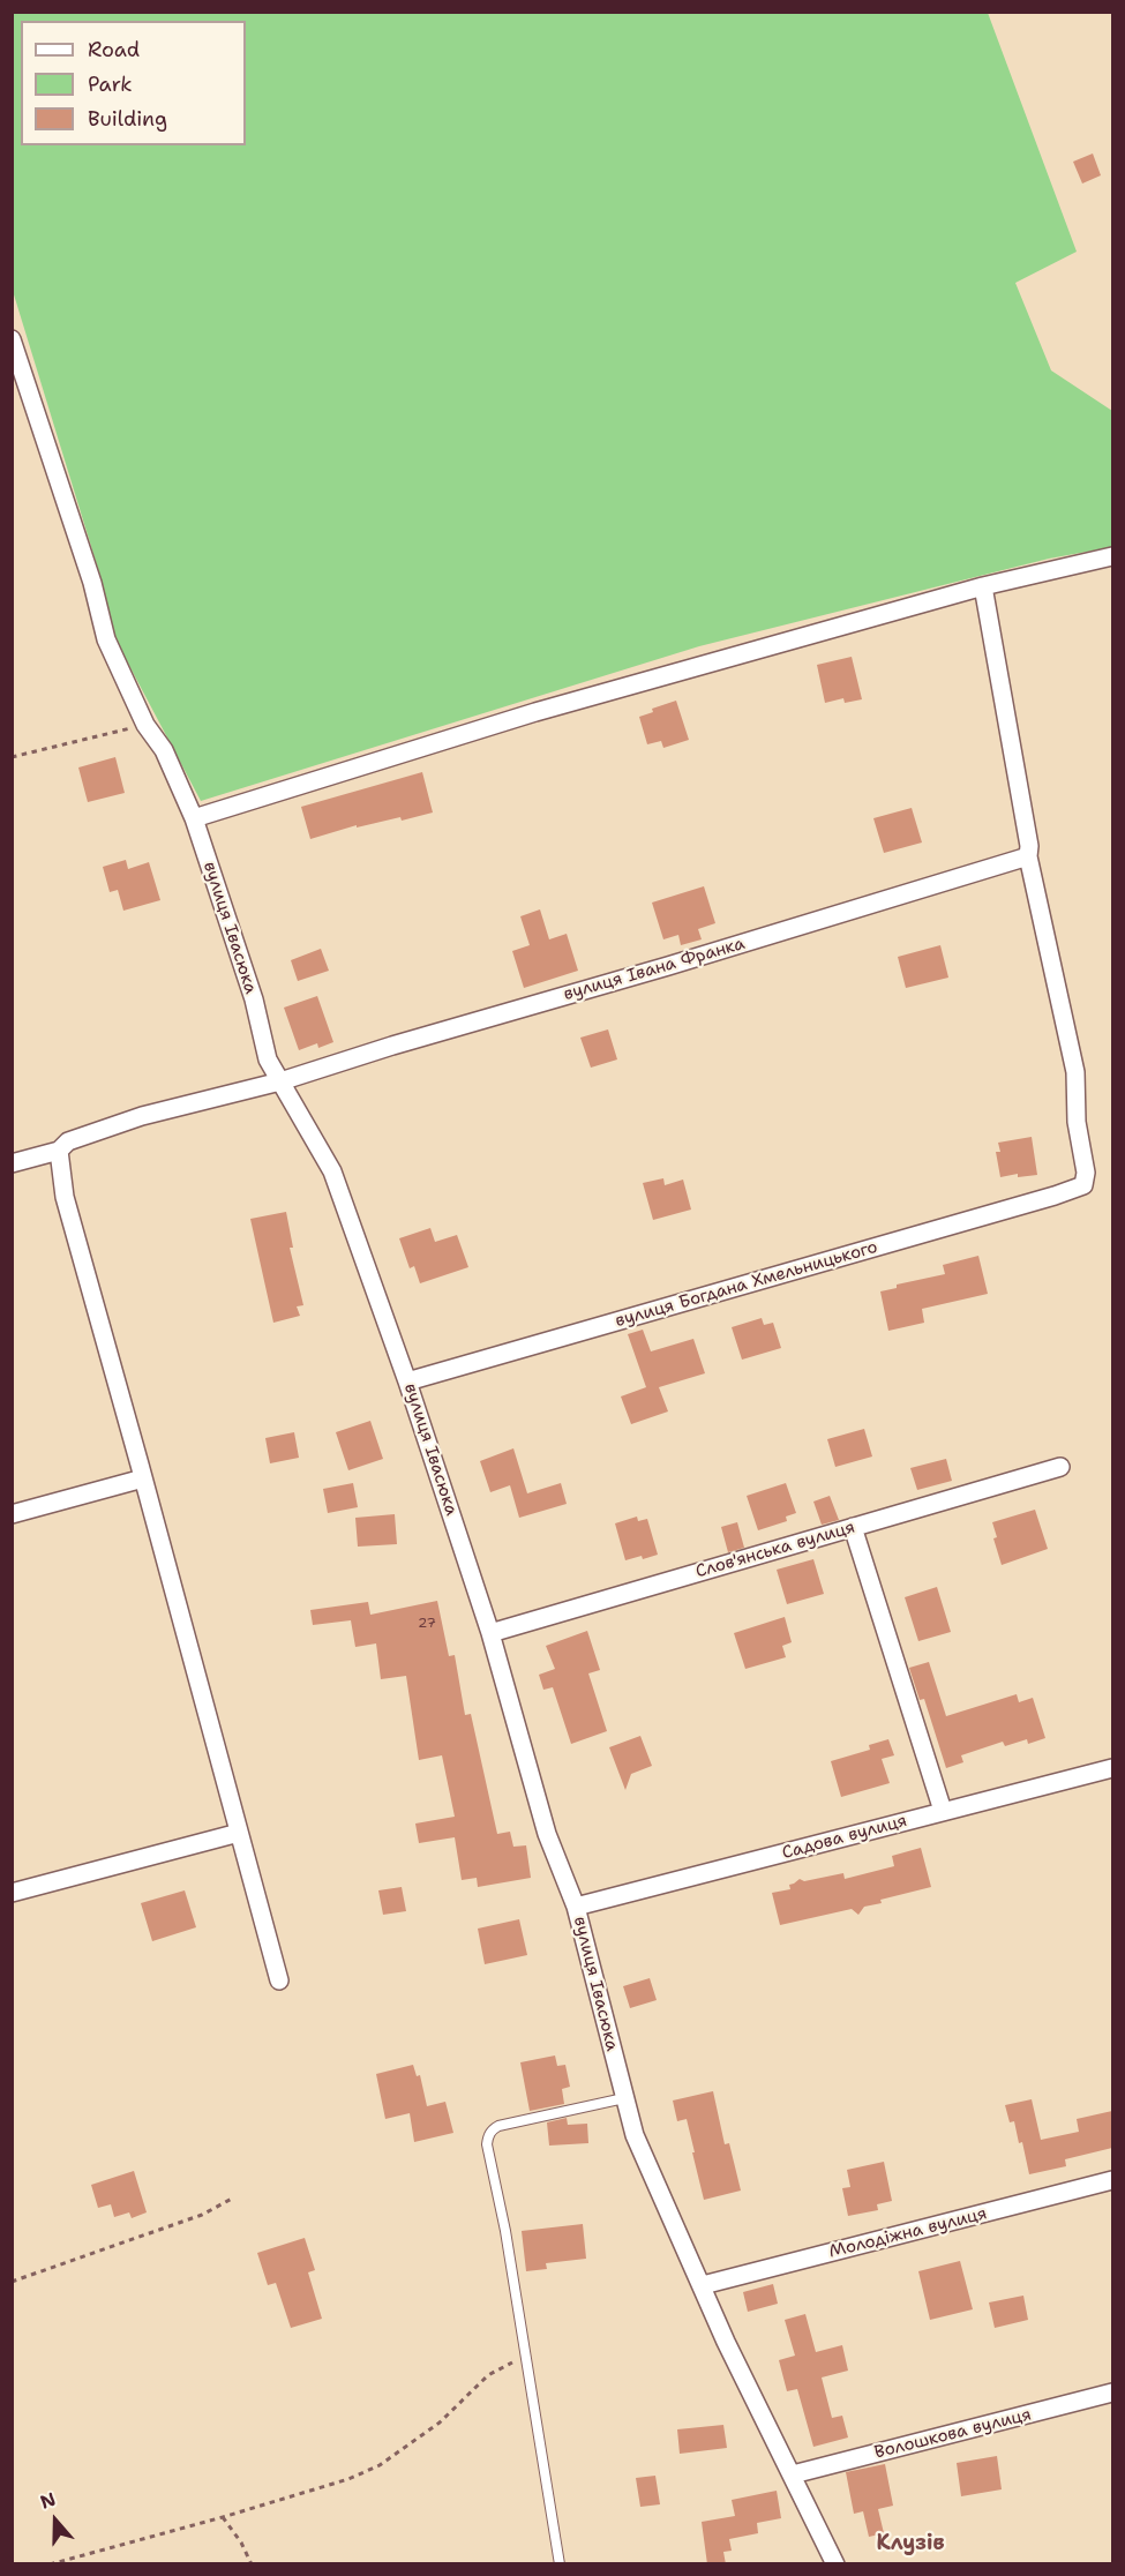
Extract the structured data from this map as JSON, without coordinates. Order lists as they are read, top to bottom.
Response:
{
  "streets": {
    "street": [
      "вулиця Івасюка",
      "вулиця Івана Франка",
      "вулиця Богдана Хмельницького",
      "Слов'янська вулиця",
      "Садова вулиця",
      "Молодіжна вулиця",
      "Волошкова вулиця"
    ]
  },
  "crossings": [
    ["вулиця Івасюка", "вулиця Івана Франка"],
    ["вулиця Івасюка", "вулиця Богдана Хмельницького"],
    ["вулиця Івасюка", "Слов'янська вулиця"],
    ["вулиця Івасюка", "Садова вулиця"],
    ["вулиця Івасюка", "Молодіжна вулиця"],
    ["вулиця Івасюка", "Волошкова вулиця"],
    ["вулиця Івана Франка", "вулиця Богдана Хмельницького"]
  ],
  "districts": ["Клузів"],
  "house_numbers": ["27"],
  "legend": ["Road", "Park", "Building"],
  "north": "top"
}
